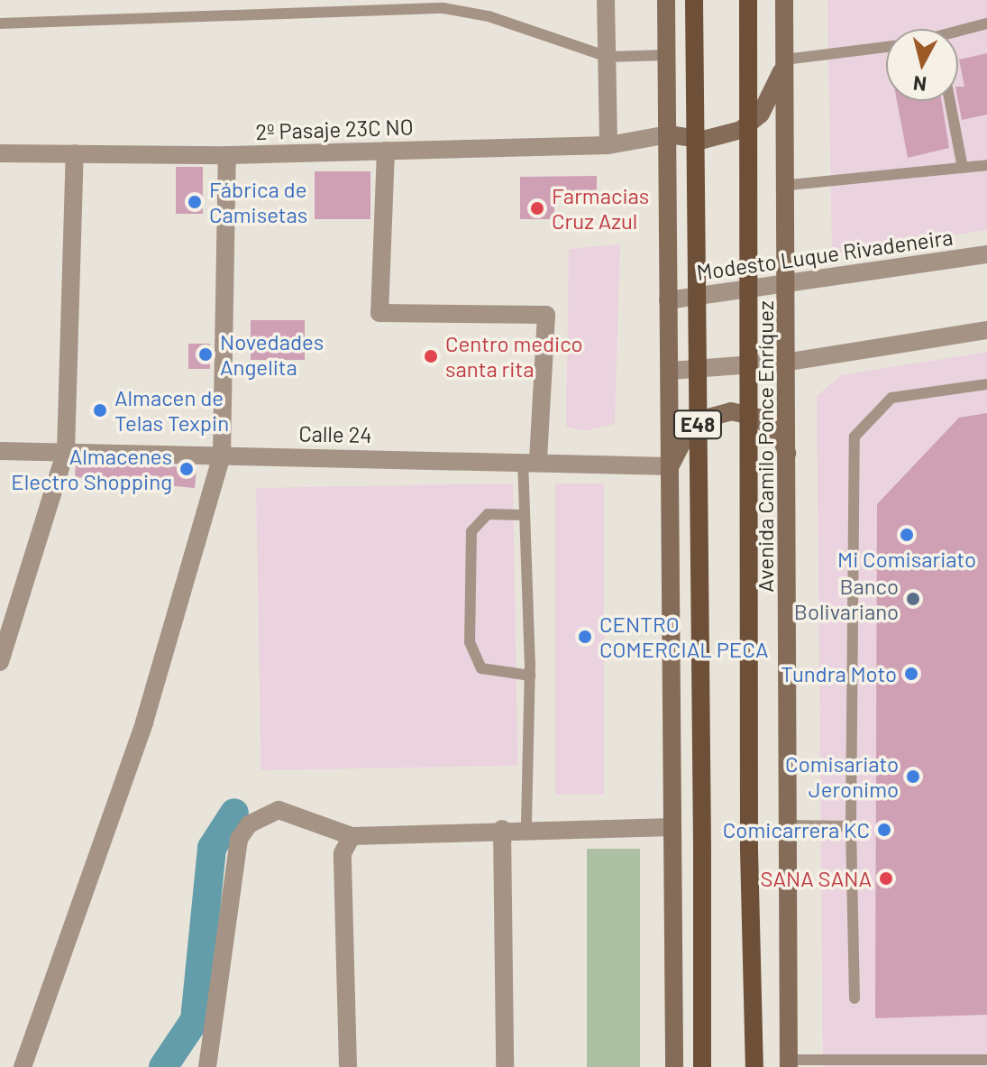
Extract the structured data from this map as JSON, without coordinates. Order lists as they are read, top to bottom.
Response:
{
  "streets": {
    "main road": ["E48", "Avenida Camilo Ponce Enríquez"],
    "street": ["2º Pasaje 23C NO", "Modesto Luque Rivadeneira", "Calle 24"]
  },
  "crossings": [
    ["2º Pasaje 23C NO", "E48"],
    ["Modesto Luque Rivadeneira", "E48"],
    ["Modesto Luque Rivadeneira", "Avenida Camilo Ponce Enríquez"],
    ["E48", "Calle 24"]
  ],
  "places": [
    "Fábrica de Camisetas",
    "Farmacias Cruz Azul",
    "Novedades Angelita",
    "Centro medico santa rita",
    "Almacen de Telas Texpin",
    "Almacenes Electro Shopping",
    "Mi Comisariato",
    "Banco Bolivariano",
    "CENTRO COMERCIAL PECA",
    "Tundra Moto",
    "Comisariato Jeronimo",
    "Comicarrera KC",
    "SANA SANA"
  ],
  "north": "bottom"
}
